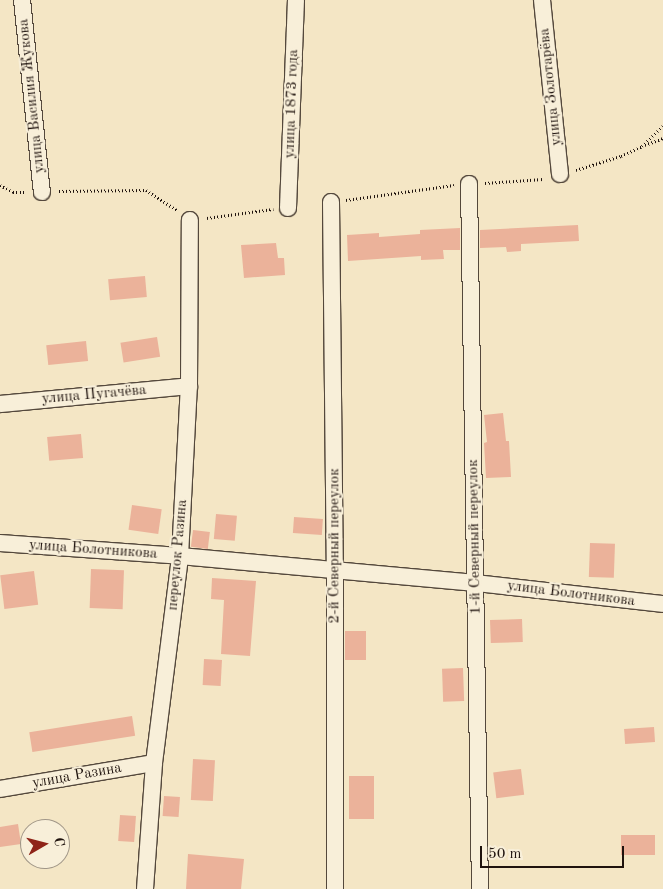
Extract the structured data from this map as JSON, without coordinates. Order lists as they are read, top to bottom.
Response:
{
  "streets": {
    "street": [
      "улица Золотарёва",
      "улица Василия Жукова",
      "улица 1873 года",
      "улица Пугачёва",
      "1-й Северный переулок",
      "2-й Северный переулок",
      "улица Болотникова",
      "переулок Разина",
      "улица Разина"
    ]
  },
  "crossings": [
    ["улица Пугачёва", "переулок Разина"],
    ["1-й Северный переулок", "улица Болотникова"],
    ["2-й Северный переулок", "улица Болотникова"],
    ["улица Болотникова", "переулок Разина"],
    ["переулок Разина", "улица Разина"]
  ],
  "scale_bar": "50 m",
  "north": "right"
}
